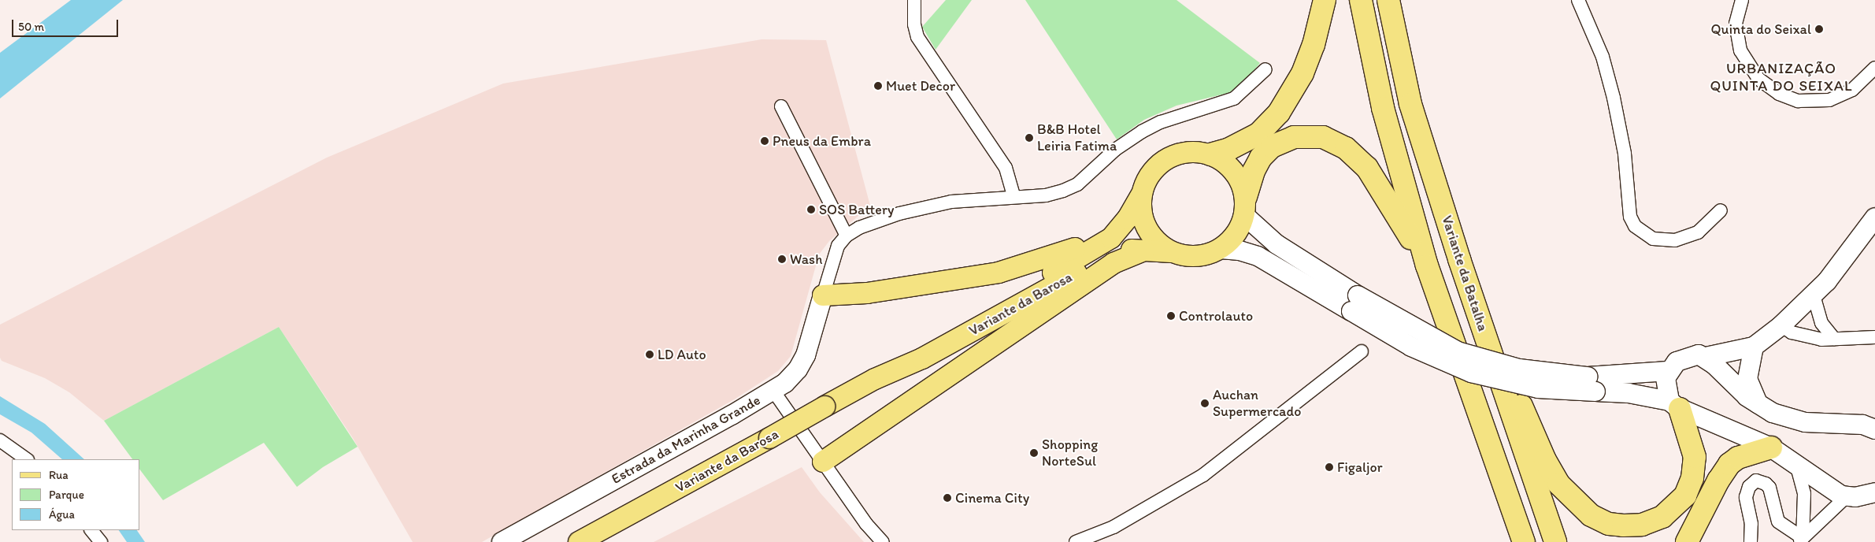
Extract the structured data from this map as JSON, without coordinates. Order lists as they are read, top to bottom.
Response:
{
  "streets": {
    "highway": ["Variante da Batalha"],
    "main road": ["Variante da Barosa", "Estrada da Marinha Grande"]
  },
  "districts": ["URBANIZAÇÃO QUINTA DO SEIXAL"],
  "places": [
    "Quinta do Seixal",
    "Muet Decor",
    "B&B Hotel Leiria Fatima",
    "Pneus da Embra",
    "SOS Battery",
    "Wash",
    "Controlauto",
    "LD Auto",
    "Auchan Supermercado",
    "Shopping NorteSul",
    "Figaljor",
    "Cinema City"
  ],
  "legend": ["Rua", "Parque", "Água"],
  "scale_bar": "50 m"
}
